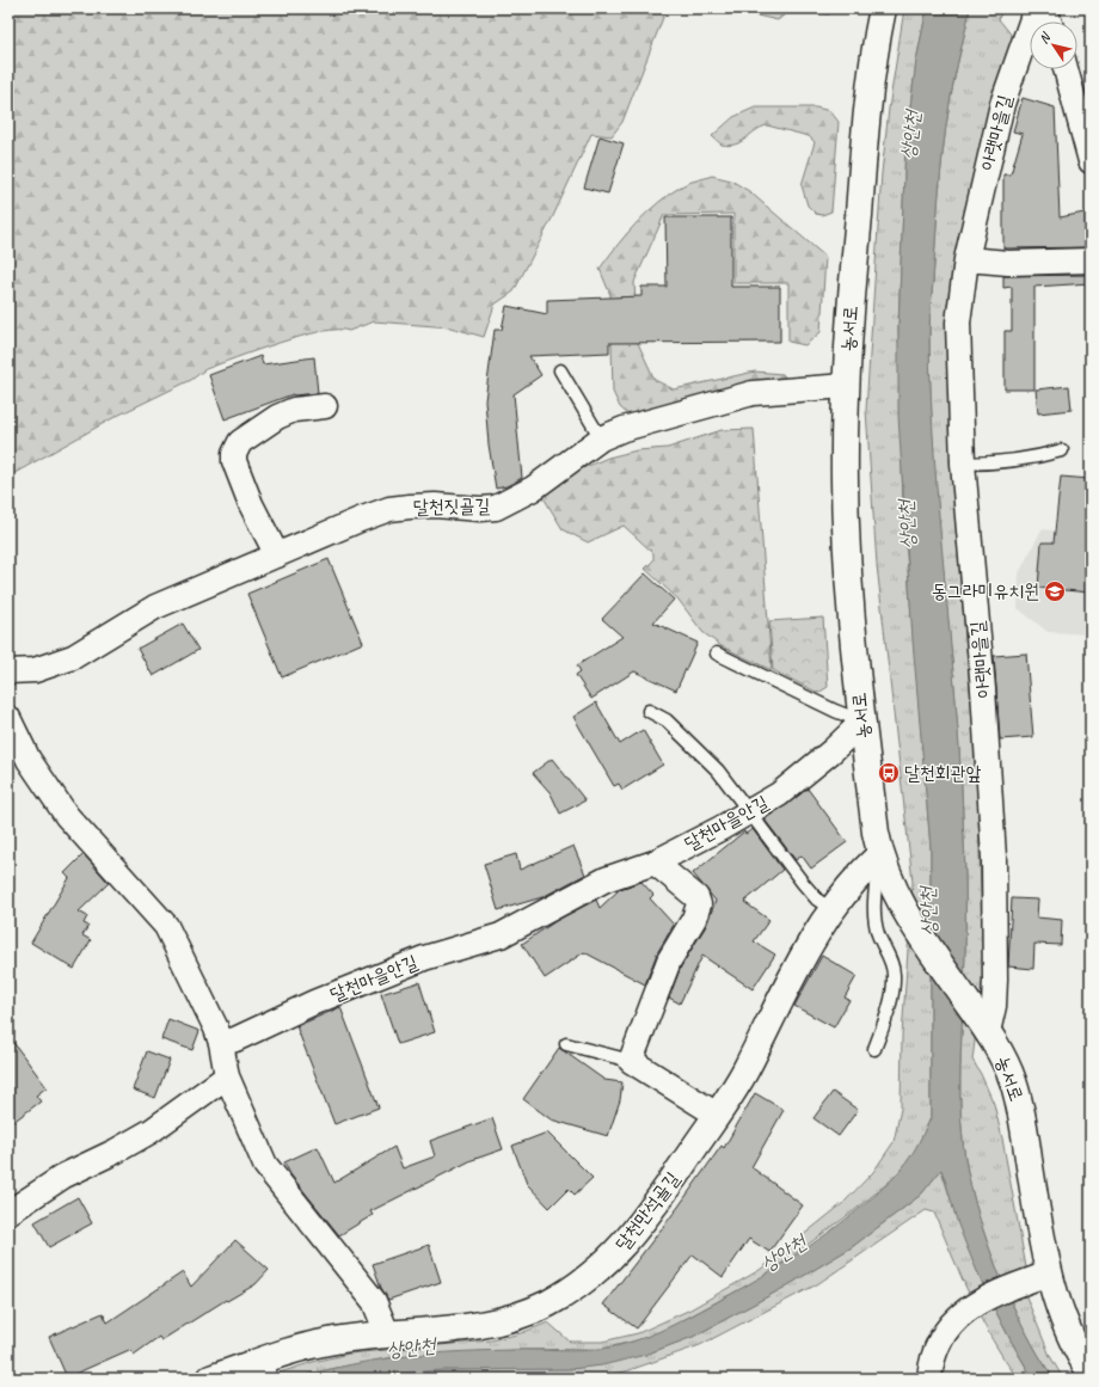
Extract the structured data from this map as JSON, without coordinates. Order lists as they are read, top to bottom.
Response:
{
  "streets": {
    "street": [
      "아랫마을길",
      "농서로",
      "달천짓골길",
      "달천마을안길",
      "달천만석골길"
    ]
  },
  "crossings": [
    ["아랫마을길", "농서로"],
    ["농서로", "달천짓골길"],
    ["농서로", "달천마을안길"],
    ["농서로", "달천만석골길"]
  ],
  "water": ["상안천"],
  "places": {
    "school or university": ["동그라미유치원"],
    "bus stop": ["달천회관앞"]
  },
  "north": "top left"
}
